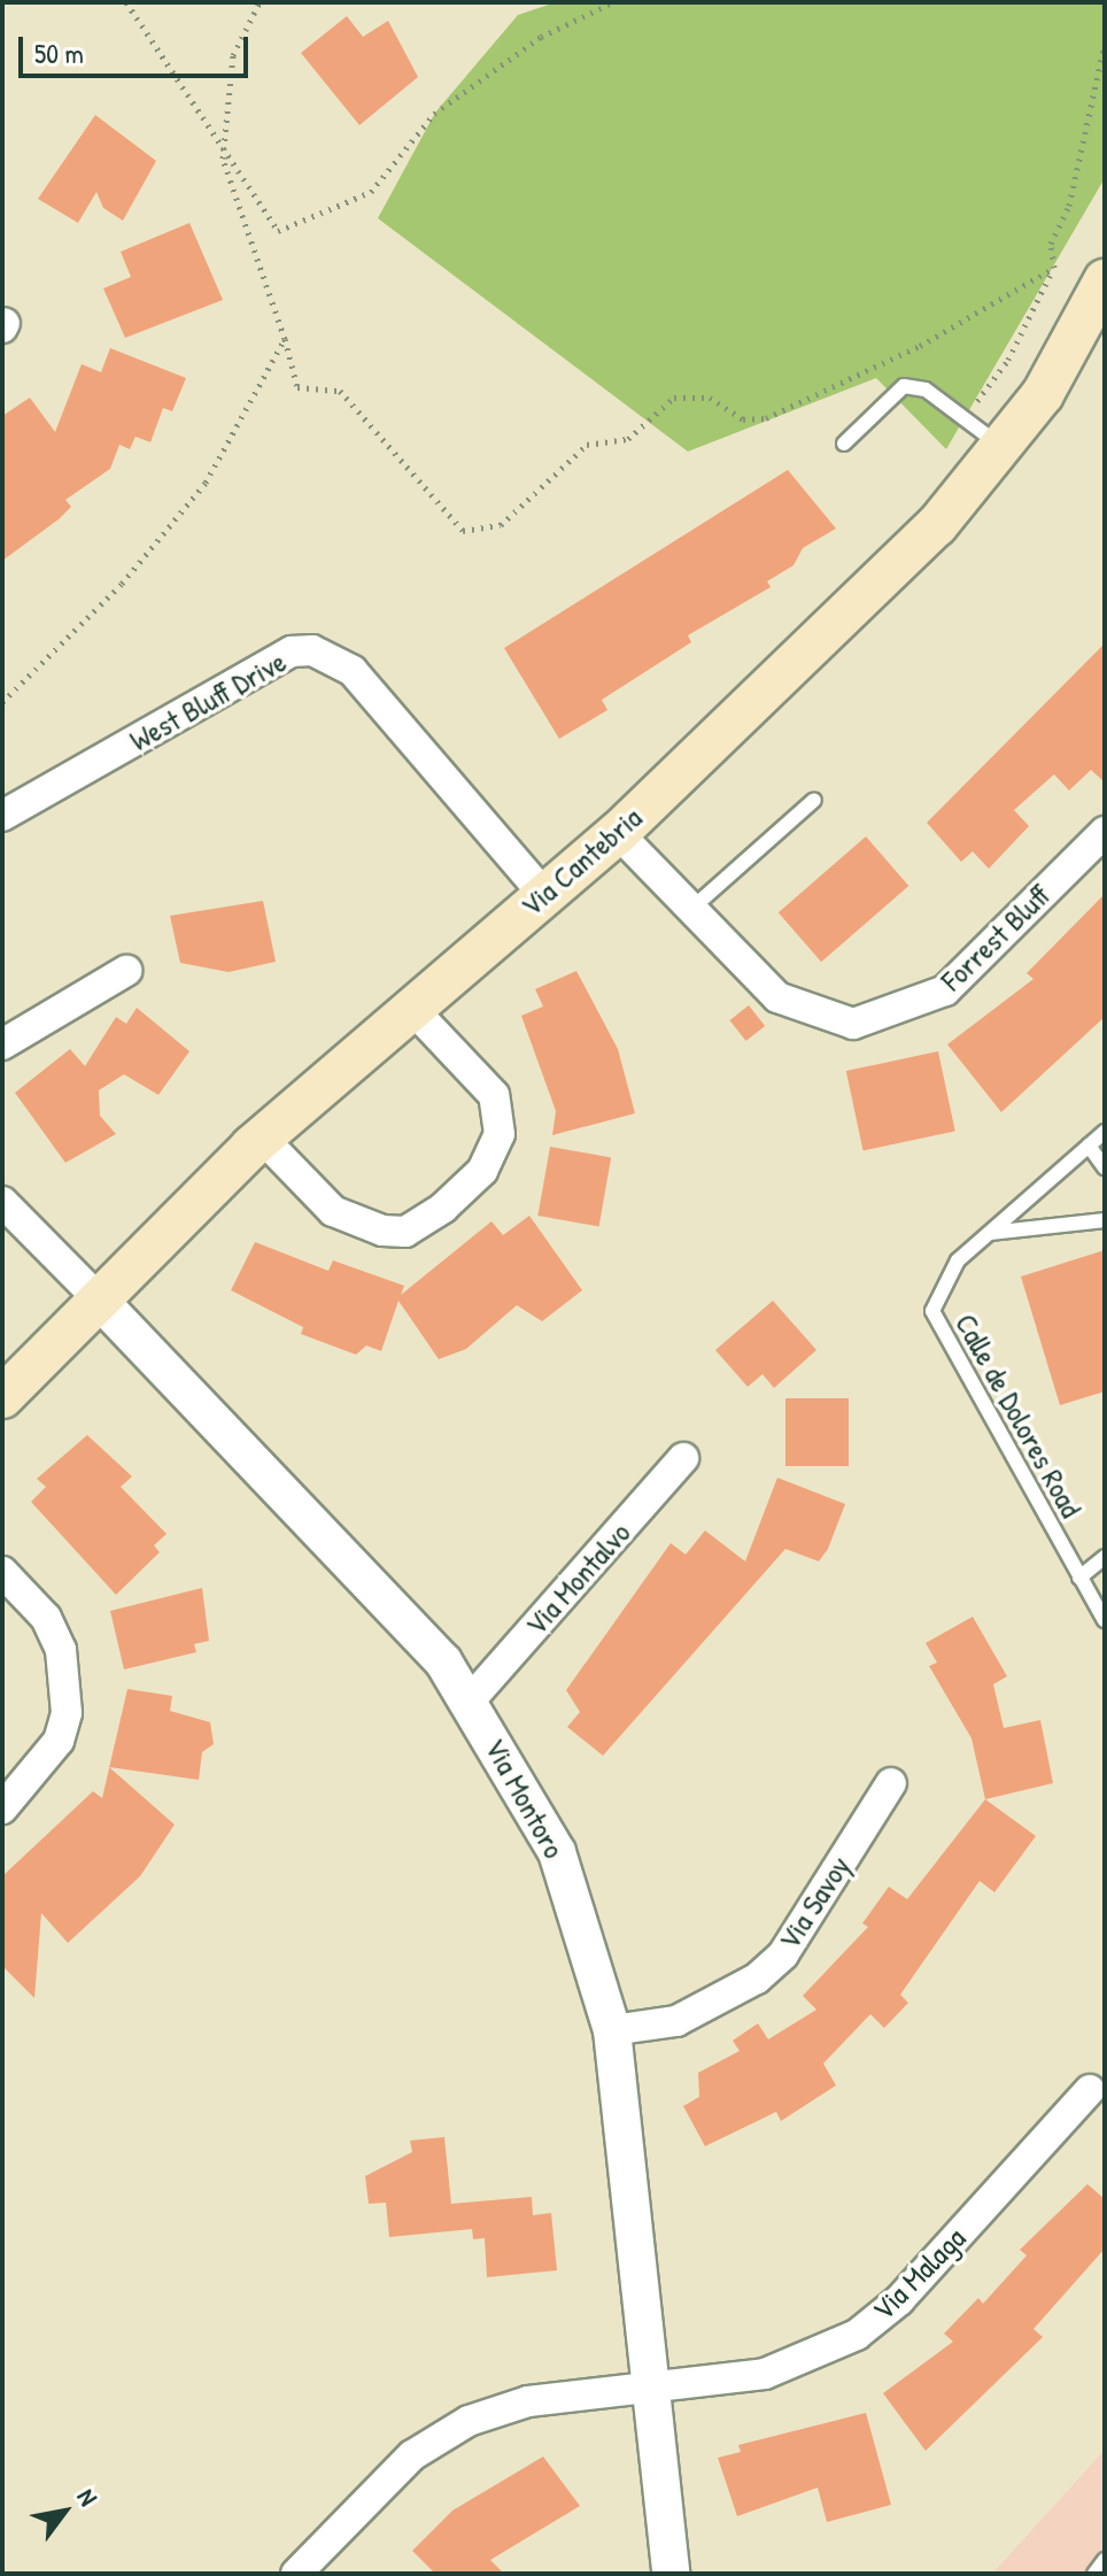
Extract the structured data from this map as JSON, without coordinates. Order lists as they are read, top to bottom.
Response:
{
  "streets": {
    "main road": ["Via Cantebria"],
    "street": [
      "West Bluff Drive",
      "Forrest Bluff",
      "Via Montalvo",
      "Via Montoro",
      "Via Savoy",
      "Via Malaga"
    ],
    "lane": ["Calle de Dolores Road"]
  },
  "crossings": [
    ["West Bluff Drive", "Via Cantebria"],
    ["Via Cantebria", "Forrest Bluff"],
    ["Via Cantebria", "Via Montoro"],
    ["Via Montalvo", "Via Montoro"],
    ["Via Montoro", "Via Savoy"],
    ["Via Montoro", "Via Malaga"]
  ],
  "scale_bar": "50 m",
  "north": "top right"
}
